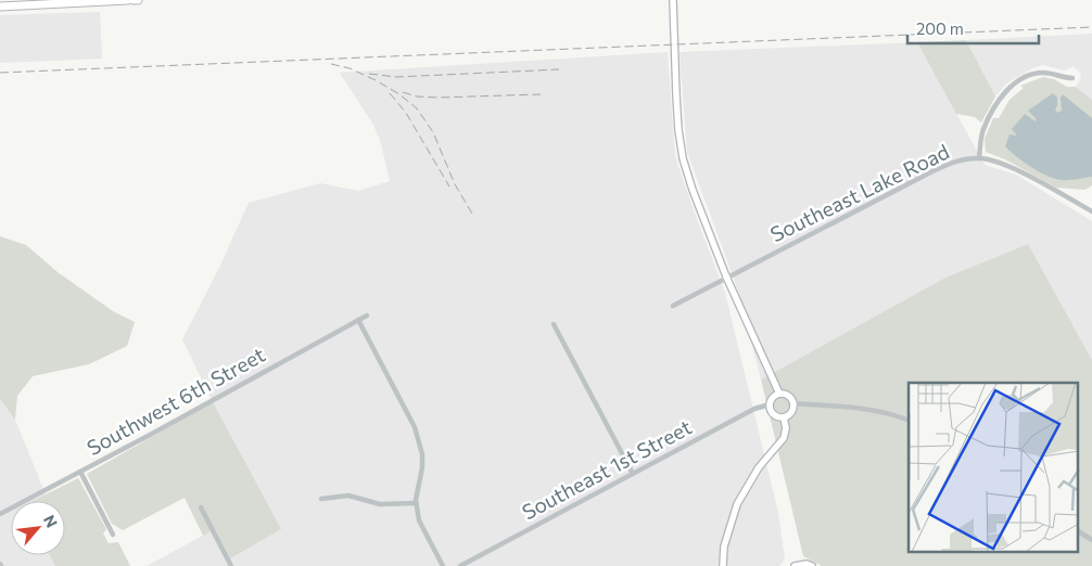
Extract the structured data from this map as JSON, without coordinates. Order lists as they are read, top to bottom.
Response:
{
  "streets": {
    "street": ["Southeast Lake Road", "Southwest 6th Street", "Southeast 1st Street"]
  },
  "scale_bar": "200 m",
  "north": "top right"
}
